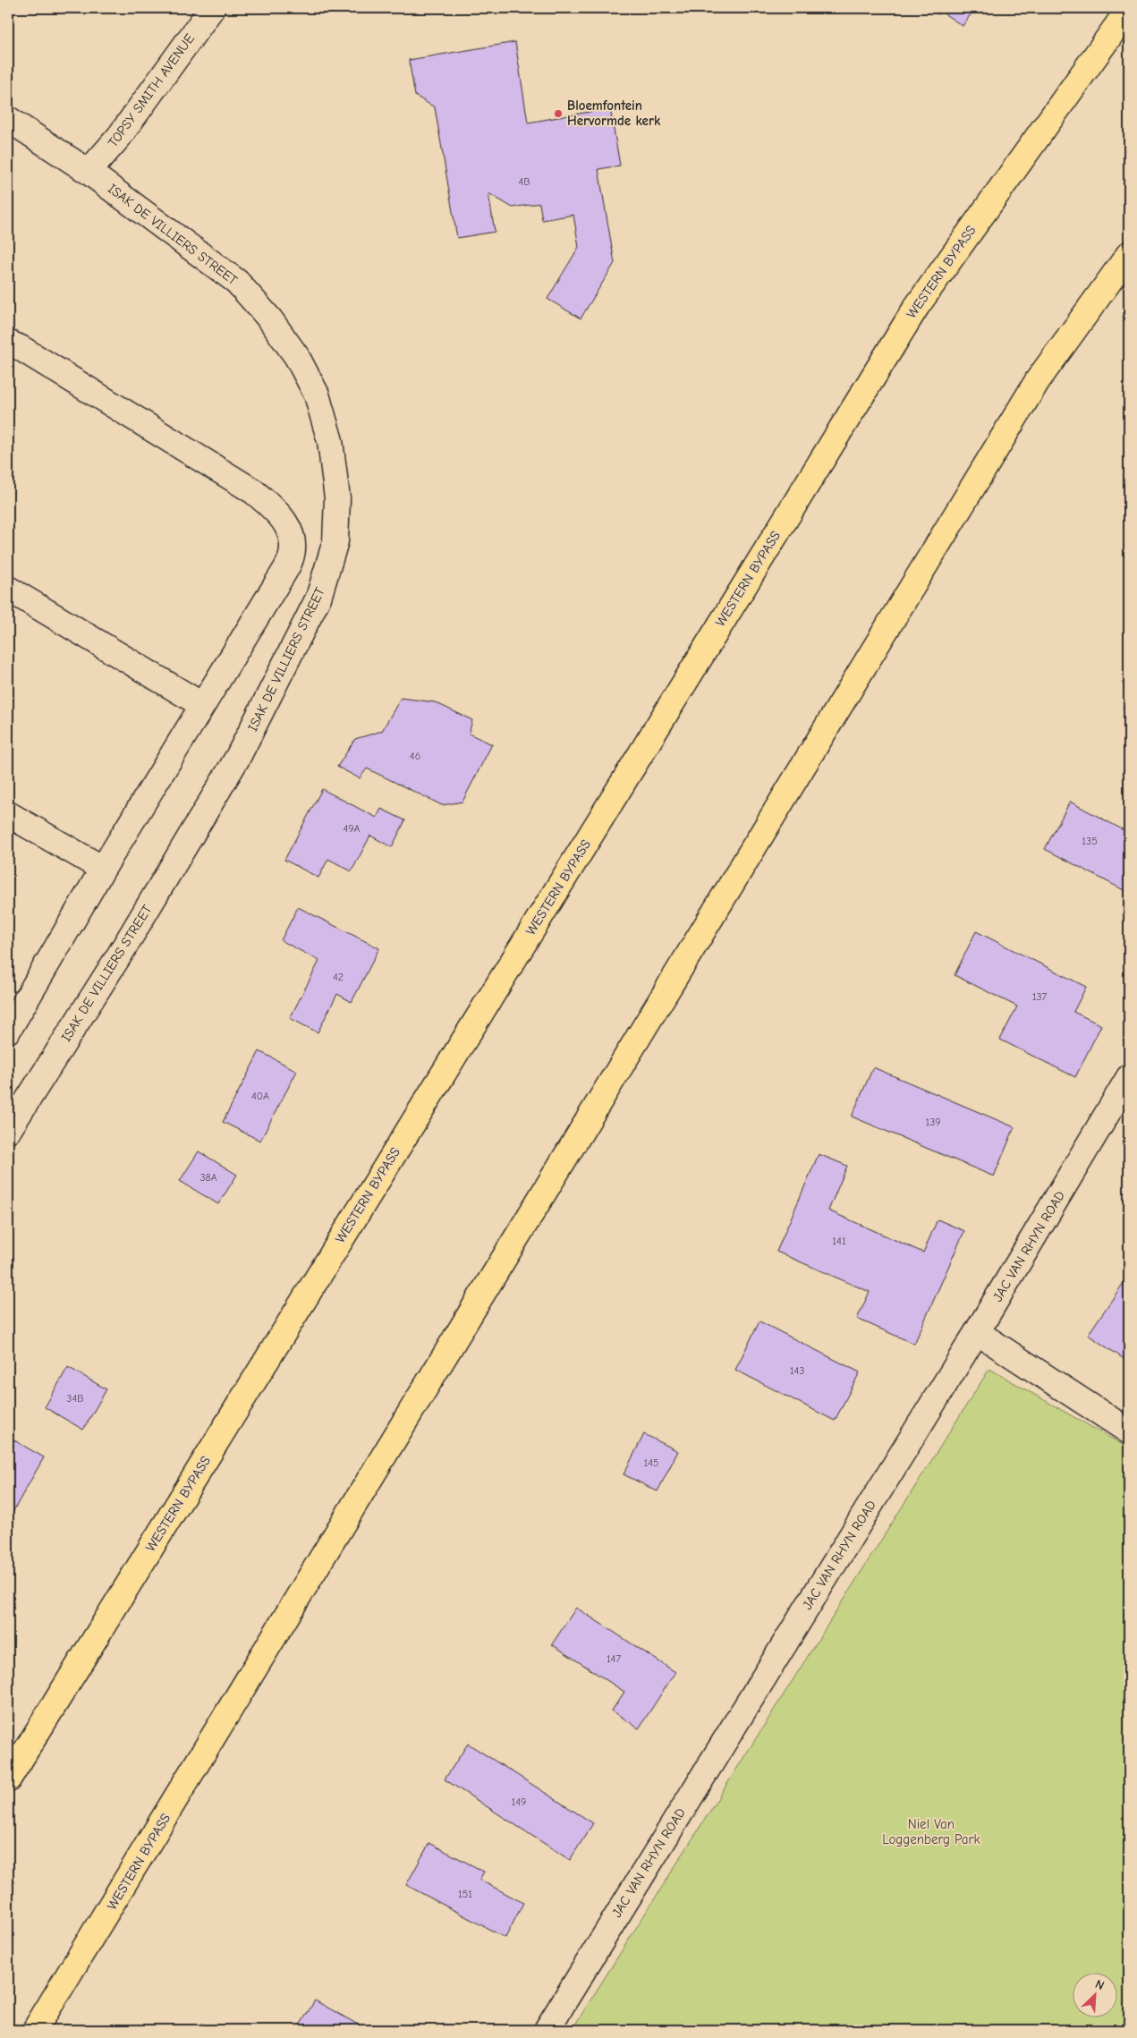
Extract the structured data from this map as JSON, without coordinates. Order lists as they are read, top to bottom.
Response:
{
  "streets": {
    "highway": ["WESTERN BYPASS"],
    "street": ["TOPSY SMITH AVENUE", "ISAK DE VILLIERS STREET", "JAC VAN RHYN ROAD"]
  },
  "crossings": [
    ["TOPSY SMITH AVENUE", "ISAK DE VILLIERS STREET"]
  ],
  "parks": ["Niel Van Loggenberg Park"],
  "places": ["Bloemfontein Hervormde kerk"],
  "house_numbers": [
    "4B",
    "46",
    "49A",
    "135",
    "42",
    "137",
    "40A",
    "139",
    "38A",
    "141",
    "143",
    "34B",
    "145",
    "147",
    "149",
    "151"
  ],
  "north": "top right"
}
